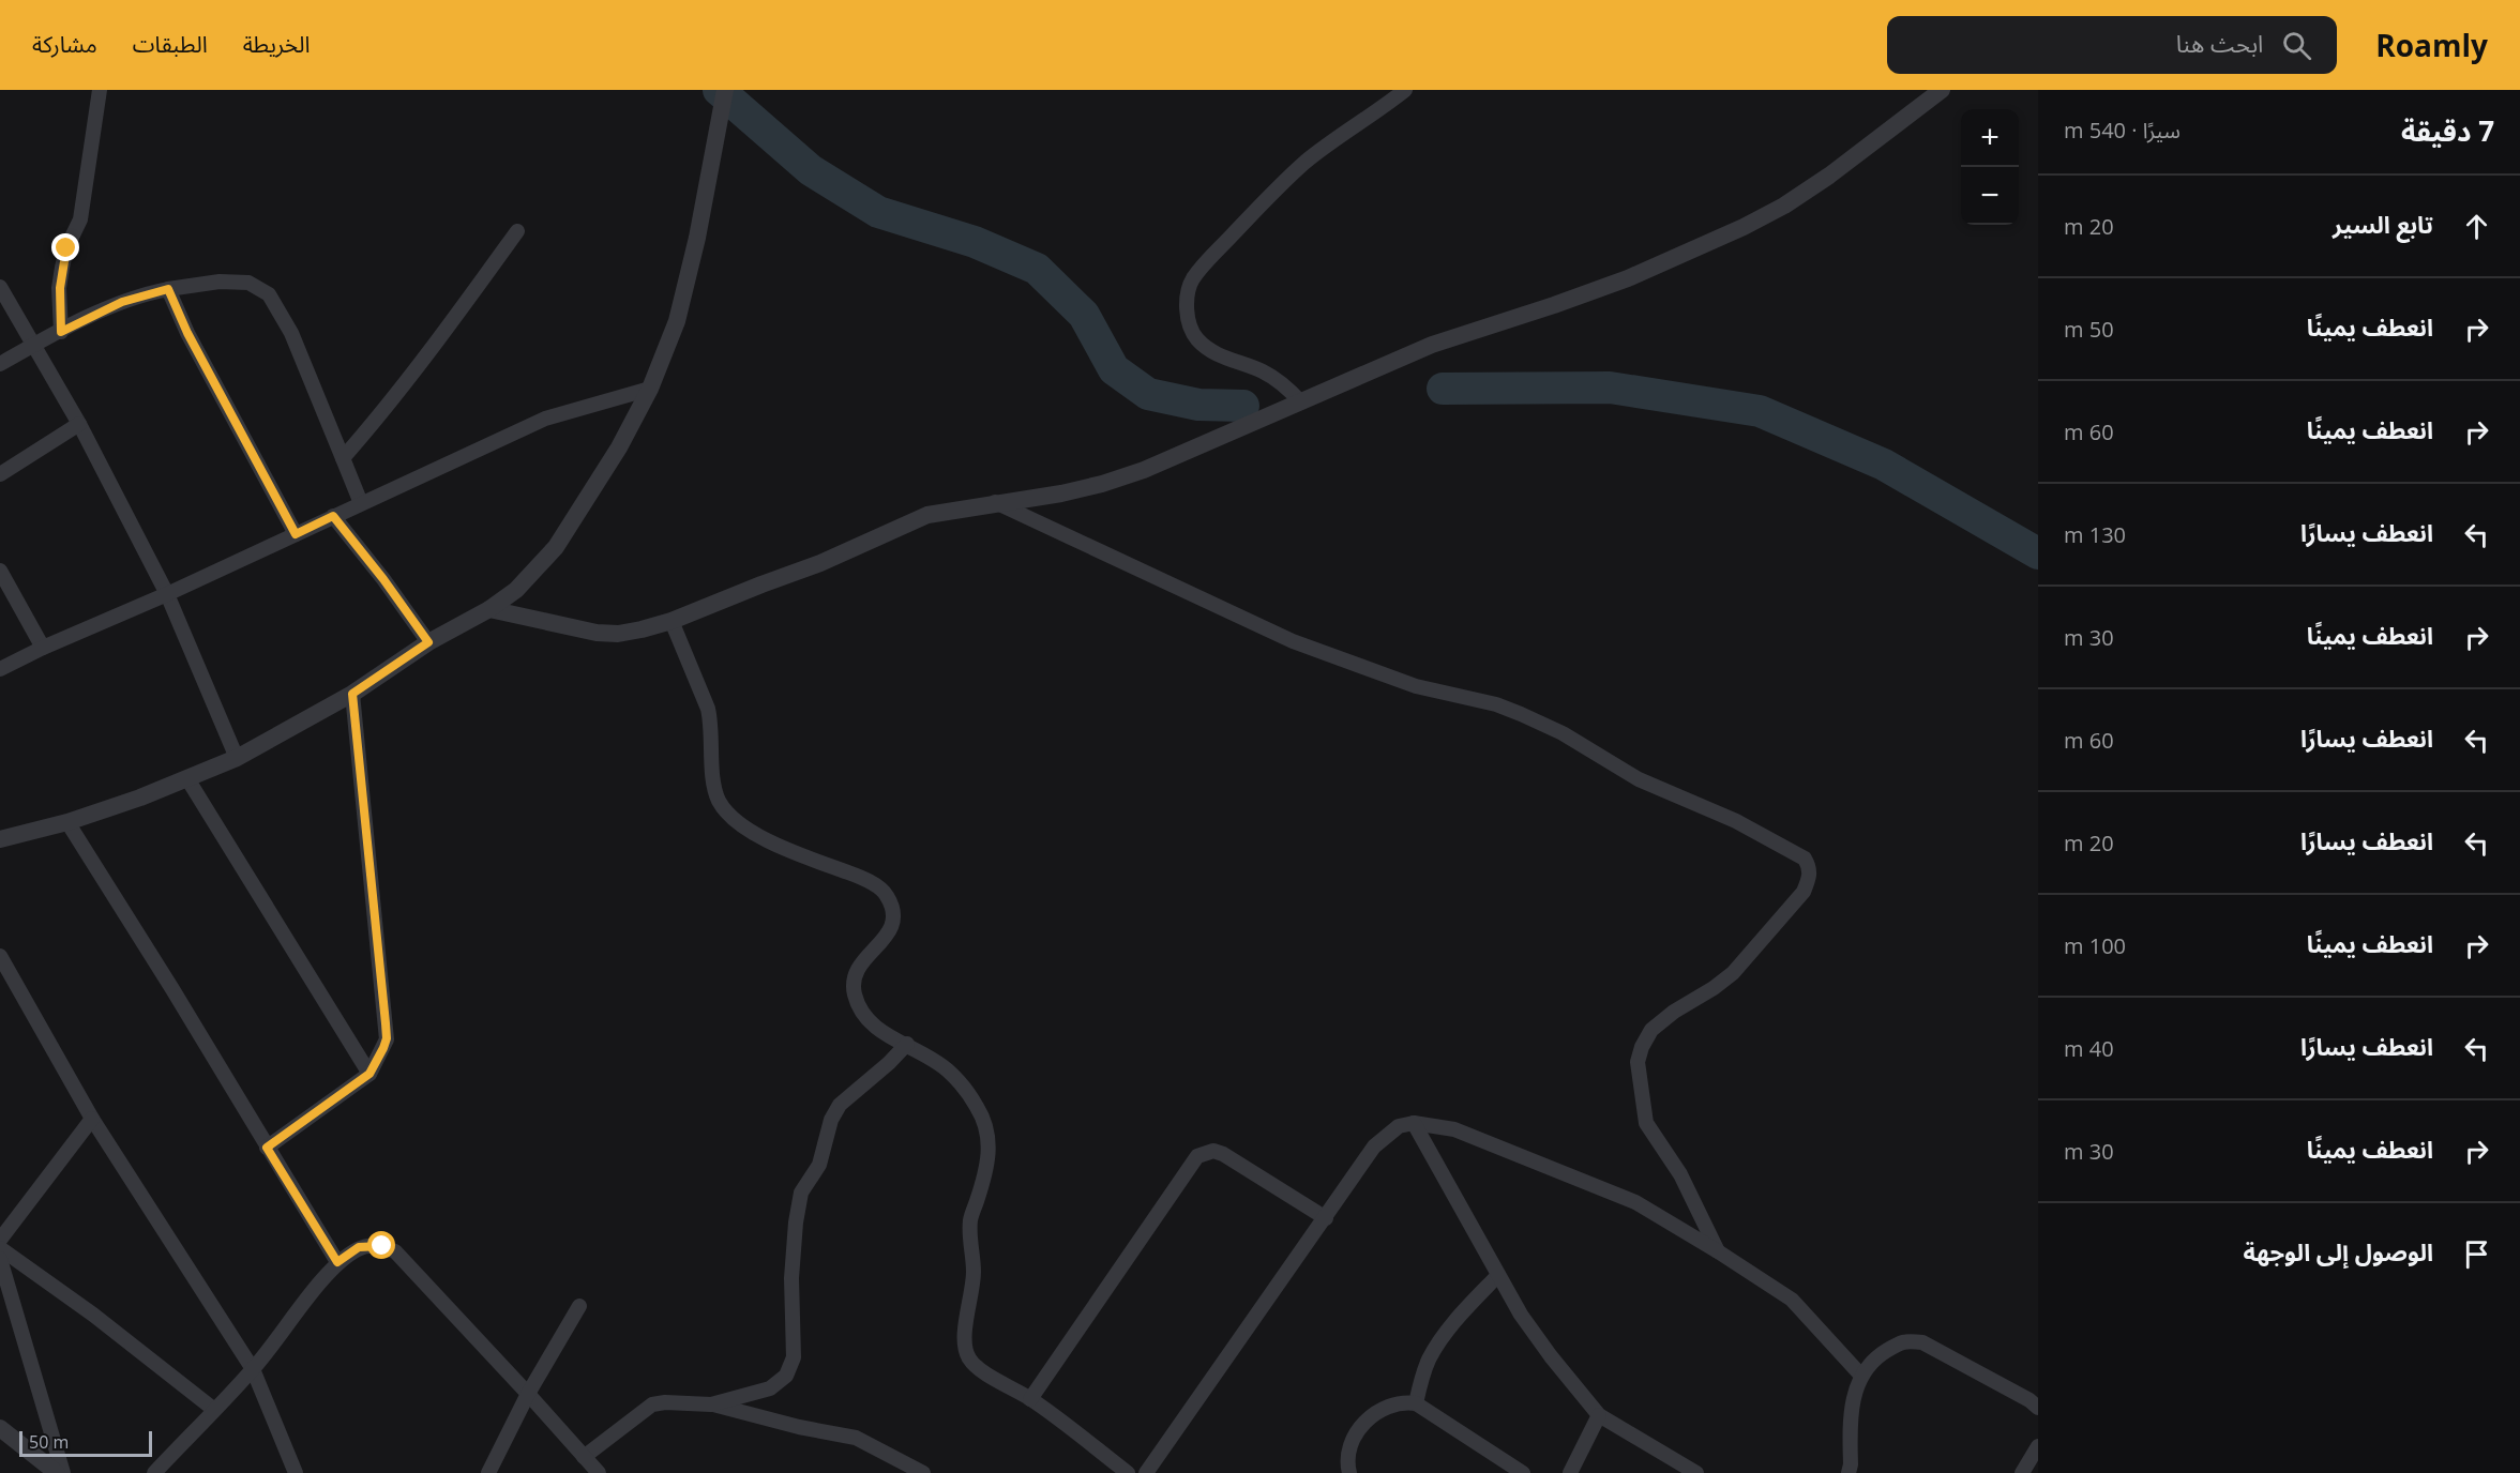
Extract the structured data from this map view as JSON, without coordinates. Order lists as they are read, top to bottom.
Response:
{
  "scale_bar": "50 m",
  "page": {
    "header": "Roamly",
    "search": "ابحث هنا",
    "nav": ["الخريطة", "الطبقات", "مشاركة"],
    "heading": ["7 دقيقة", "سيرًا · 540 m"],
    "map_buttons": ["+", "−"],
    "list": [
      ["تابع السير", "20 m"],
      ["انعطف يمينًا", "50 m"],
      ["انعطف يمينًا", "60 m"],
      ["انعطف يسارًا", "130 m"],
      ["انعطف يمينًا", "30 m"],
      ["انعطف يسارًا", "60 m"],
      ["انعطف يسارًا", "20 m"],
      ["انعطف يمينًا", "100 m"],
      ["انعطف يسارًا", "40 m"],
      ["انعطف يمينًا", "30 m"],
      "الوصول إلى الوجهة"
    ],
    "scale": "50 m"
  }
}
